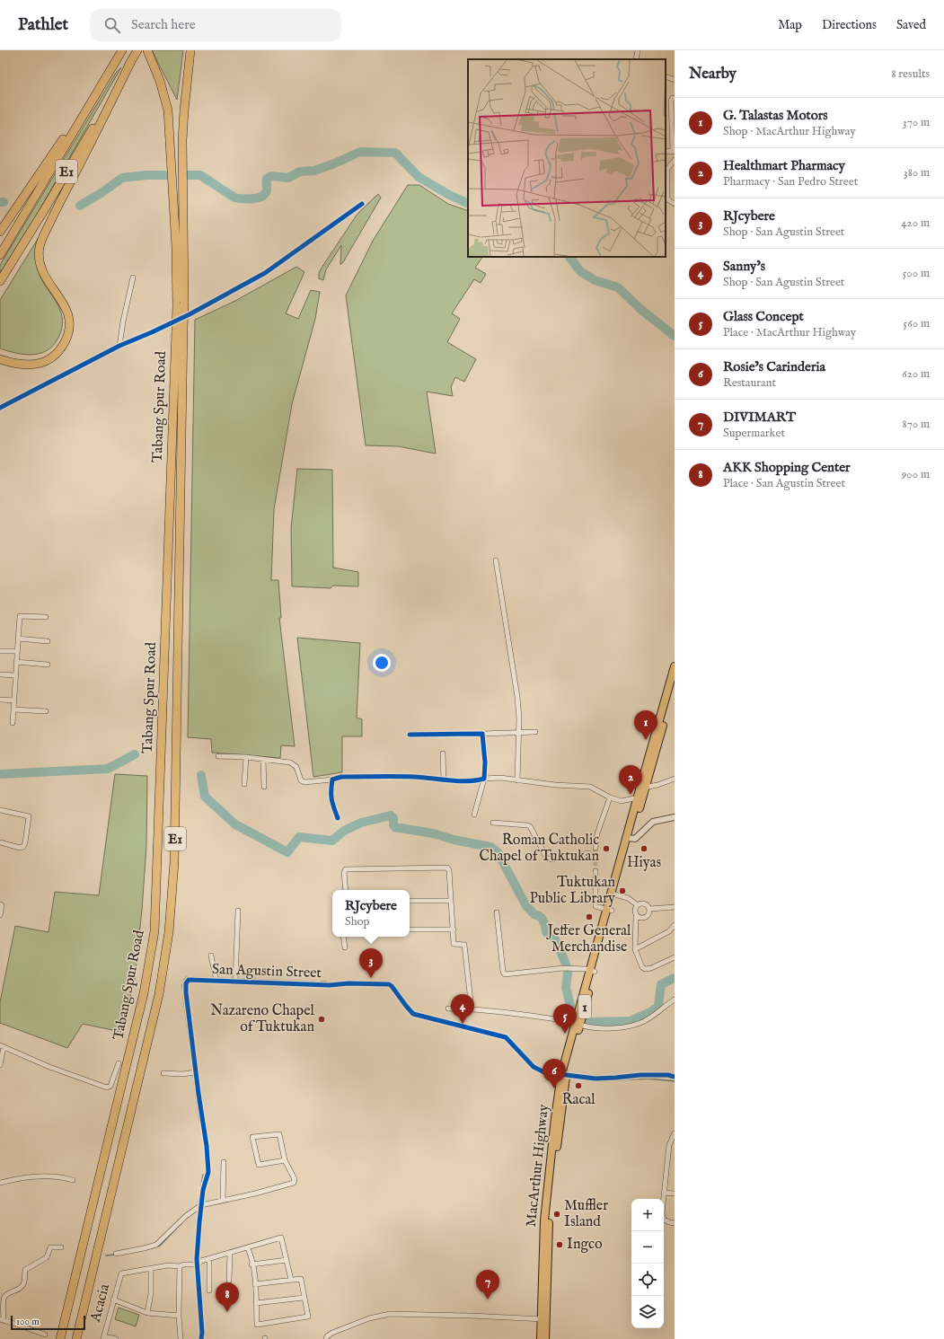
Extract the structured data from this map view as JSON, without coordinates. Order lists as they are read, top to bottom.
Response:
{
  "streets": {
    "highway": [
      "E1",
      "Tabang Spur Road",
      "1",
      "MacArthur Highway"
    ],
    "street": ["San Agustin Street", "Acacia"]
  },
  "crossings": [
    ["San Agustin Street", "MacArthur Highway"]
  ],
  "places": [
    "Roman Catholic Chapel of Tuktukan",
    "Hiyas",
    "Tuktukan Public Library",
    "Jeffer General Merchandise",
    "Nazareno Chapel of Tuktukan",
    "Racal",
    "Muffler Island",
    "Ingco"
  ],
  "scale_bar": "100 m",
  "page": {
    "header": "Pathlet",
    "search": "Search here",
    "nav": ["Map", "Directions", "Saved"],
    "heading": ["Nearby", "8 results"],
    "list": [
      {
        "mark": "1",
        "name": "G. Talastas Motors",
        "note": "Shop · MacArthur Highway",
        "value": "370 m"
      },
      {
        "mark": "2",
        "name": "Healthmart Pharmacy",
        "note": "Pharmacy · San Pedro Street",
        "value": "380 m"
      },
      {
        "mark": "3",
        "name": "RJcybere",
        "note": "Shop · San Agustin Street",
        "value": "420 m"
      },
      {
        "mark": "4",
        "name": "Sanny’s",
        "note": "Shop · San Agustin Street",
        "value": "500 m"
      },
      {
        "mark": "5",
        "name": "Glass Concept",
        "note": "Place · MacArthur Highway",
        "value": "560 m"
      },
      {
        "mark": "6",
        "name": "Rosie’s Carinderia",
        "note": "Restaurant",
        "value": "620 m"
      },
      {
        "mark": "7",
        "name": "DIVIMART",
        "note": "Supermarket",
        "value": "870 m"
      },
      {
        "mark": "8",
        "name": "AKK Shopping Center",
        "note": "Place · San Agustin Street",
        "value": "900 m"
      }
    ],
    "pins": [
      "1",
      "2",
      "3",
      "4",
      "5",
      "6",
      "7",
      "8"
    ],
    "popup": ["RJcybere", "Shop"],
    "map_buttons": ["+", "−"],
    "scale": "100 m"
  }
}
